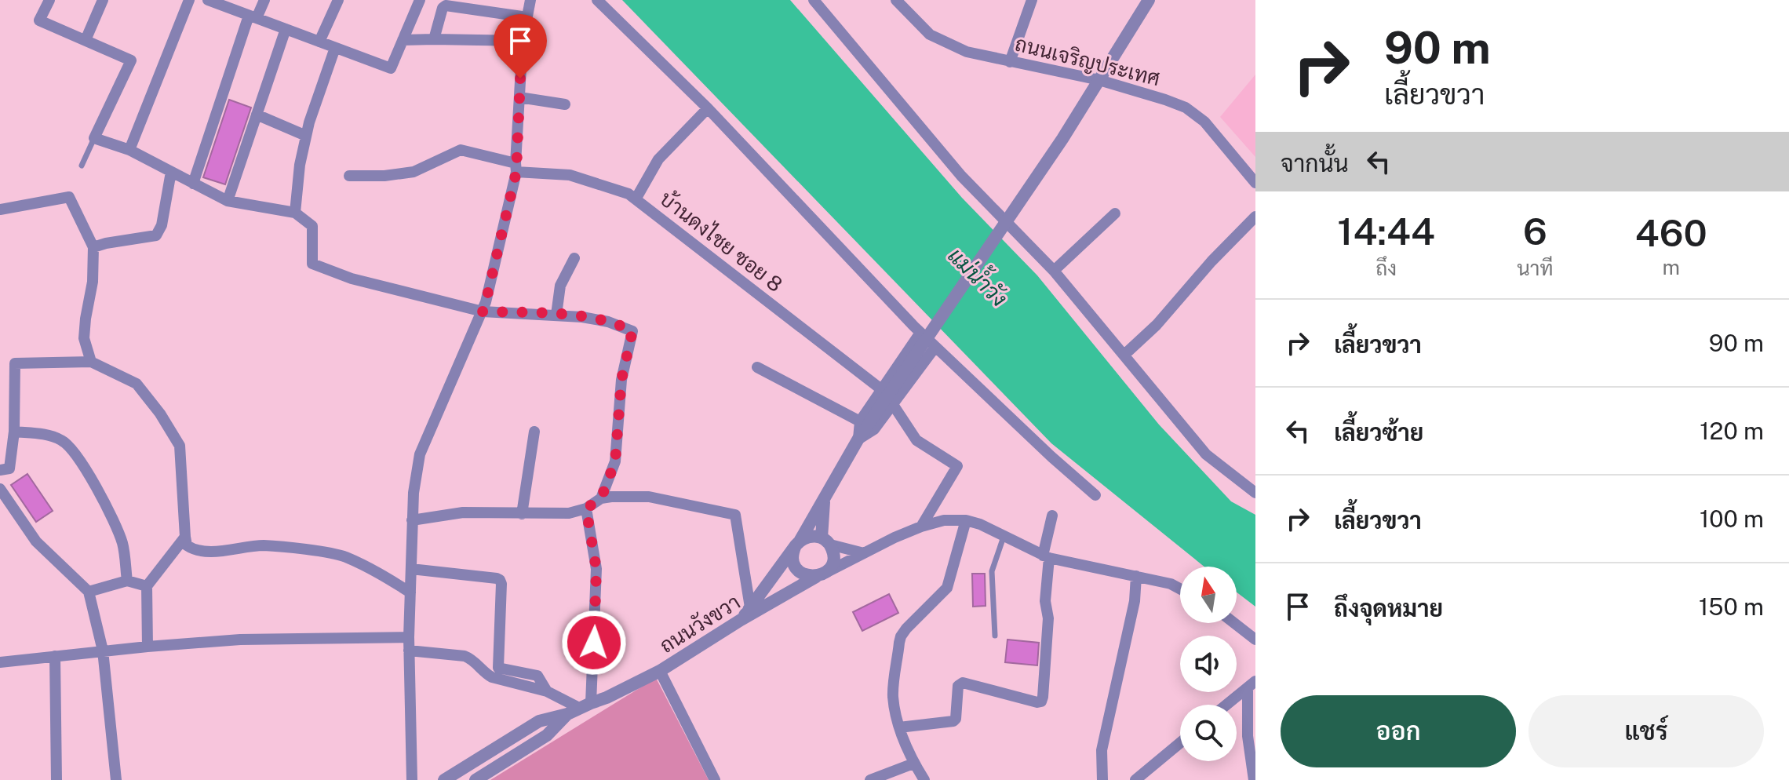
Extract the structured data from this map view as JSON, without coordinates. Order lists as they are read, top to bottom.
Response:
{
  "streets": {
    "street": ["ถนนเจริญประเทศ", "บ้านดงไชย ซอย 8", "ถนนวังขวา"]
  },
  "crossings": [
    ["บ้านดงไชย ซอย 8", "ถนนวังขวา"]
  ],
  "water": ["แม่น้ำวัง"],
  "north": "top",
  "page": {
    "turn": ["90 m", "เลี้ยวขวา"],
    "then": "จากนั้น",
    "eta": [
      "14:44",
      "ถึง",
      "6",
      "นาที",
      "460",
      "m"
    ],
    "list": [
      {
        "name": "เลี้ยวขวา",
        "value": "90 m"
      },
      {
        "name": "เลี้ยวซ้าย",
        "value": "120 m"
      },
      {
        "name": "เลี้ยวขวา",
        "value": "100 m"
      },
      {
        "name": "ถึงจุดหมาย",
        "value": "150 m"
      }
    ],
    "buttons": ["ออก", "แชร์"]
  }
}
